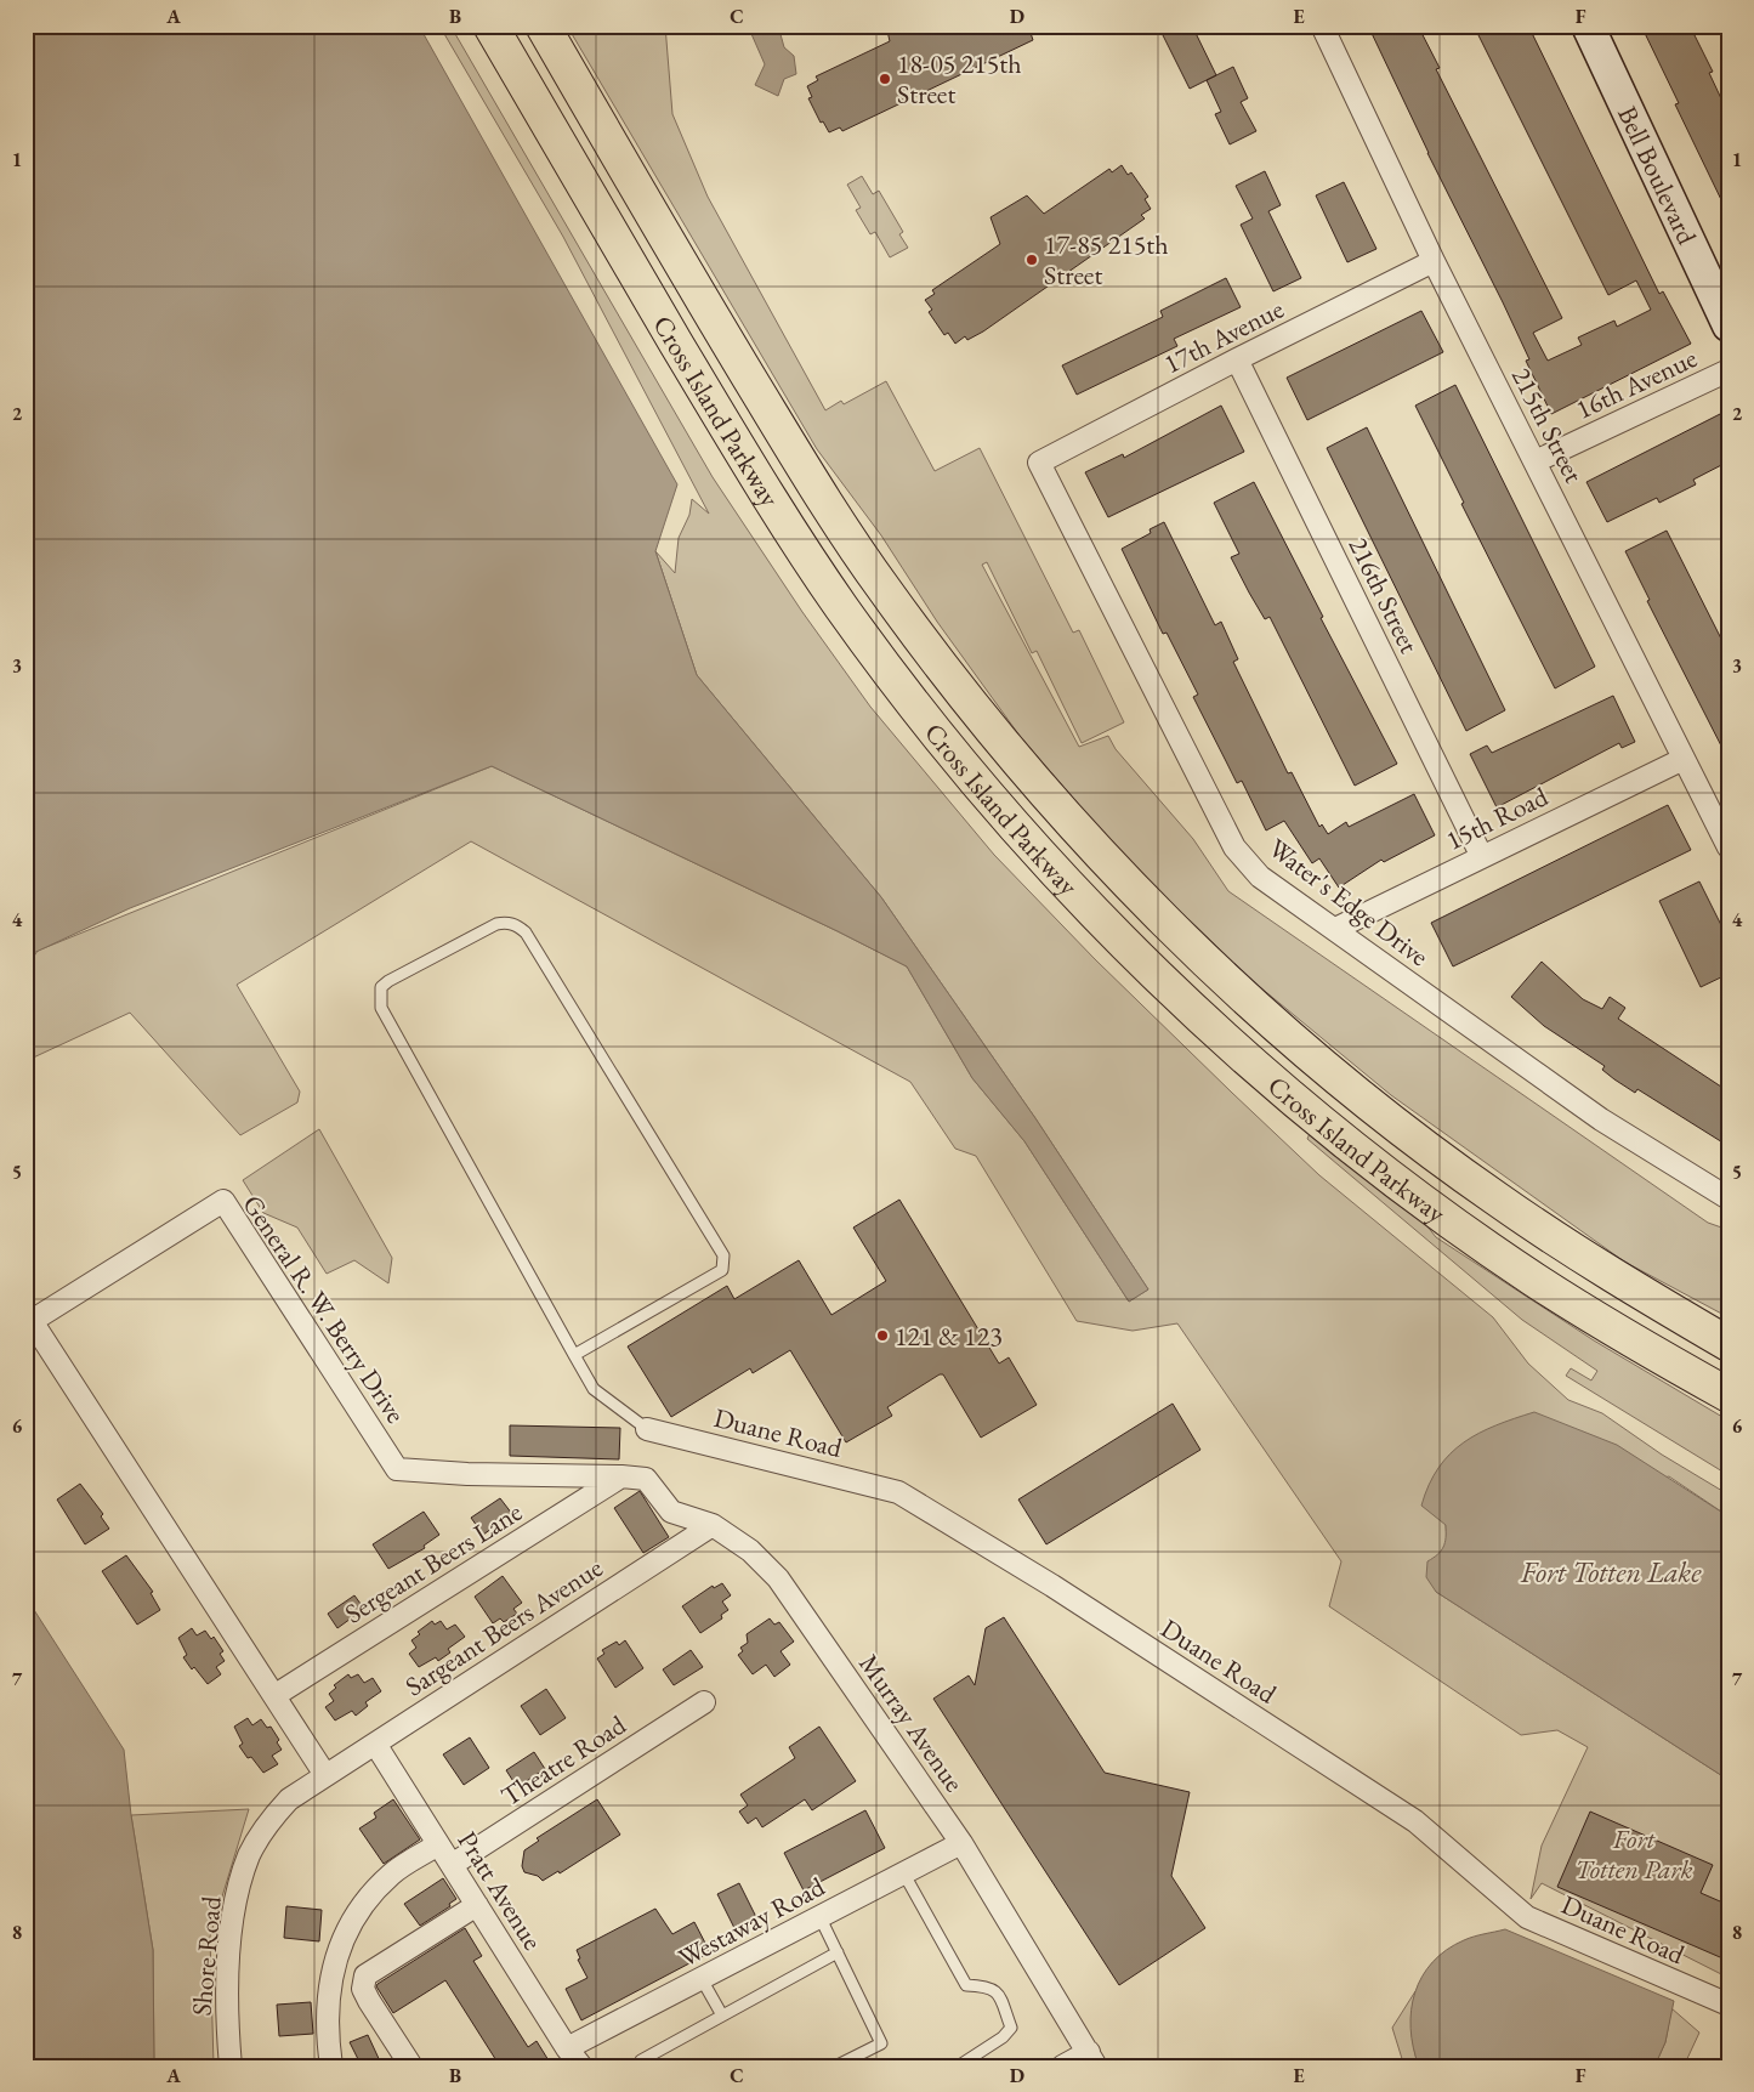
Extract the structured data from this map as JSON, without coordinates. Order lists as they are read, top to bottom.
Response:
{
  "streets": {
    "highway": ["Cross Island Parkway"],
    "street": [
      "Bell Boulevard",
      "17th Avenue",
      "16th Avenue",
      "215th Street",
      "216th Street",
      "15th Road",
      "Water's Edge Drive",
      "General R. W. Berry Drive",
      "Duane Road",
      "Sergeant Beers Lane",
      "Sargeant Beers Avenue",
      "Murray Avenue",
      "Theatre Road",
      "Pratt Avenue",
      "Westaway Road",
      "Shore Road"
    ]
  },
  "crossings": [
    ["17th Avenue", "215th Street"],
    ["17th Avenue", "216th Street"],
    ["17th Avenue", "Water's Edge Drive"],
    ["16th Avenue", "215th Street"],
    ["215th Street", "15th Road"],
    ["216th Street", "15th Road"],
    ["15th Road", "Water's Edge Drive"],
    ["General R. W. Berry Drive", "Sergeant Beers Lane"],
    ["General R. W. Berry Drive", "Sargeant Beers Avenue"],
    ["General R. W. Berry Drive", "Murray Avenue"],
    ["General R. W. Berry Drive", "Shore Road"],
    ["Sergeant Beers Lane", "Murray Avenue"],
    ["Sargeant Beers Avenue", "Murray Avenue"],
    ["Sargeant Beers Avenue", "Pratt Avenue"],
    ["Sargeant Beers Avenue", "Shore Road"],
    ["Murray Avenue", "Westaway Road"],
    ["Theatre Road", "Pratt Avenue"],
    ["Pratt Avenue", "Westaway Road"]
  ],
  "water": ["Fort Totten Lake"],
  "parks": ["Fort Totten Park"],
  "places": ["18-05 215th Street", "17-85 215th Street", "121 & 123"],
  "grid": {
    "columns": [
      "A",
      "B",
      "C",
      "D",
      "E",
      "F"
    ],
    "rows": [
      "1",
      "2",
      "3",
      "4",
      "5",
      "6",
      "7",
      "8"
    ]
  }
}
